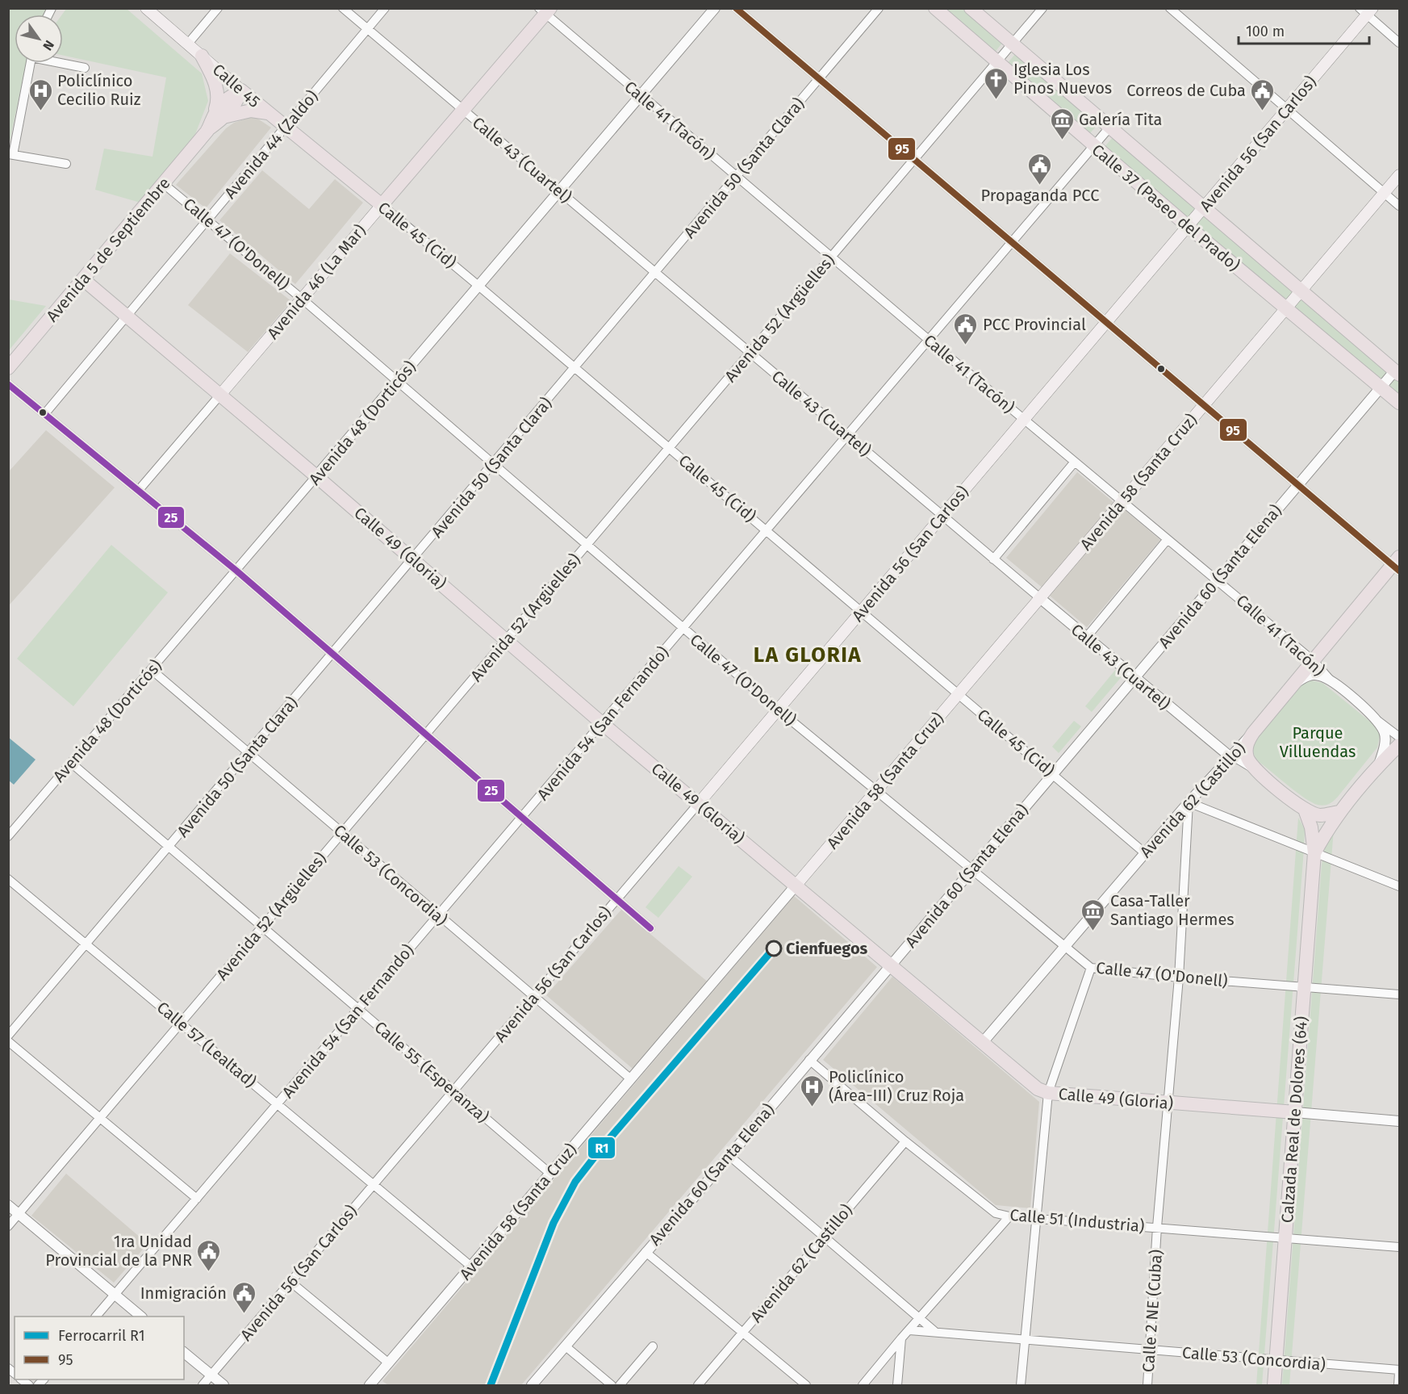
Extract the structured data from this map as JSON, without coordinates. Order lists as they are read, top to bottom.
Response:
{
  "streets": {
    "main road": [
      "Calle 45",
      "Avenida 56 (San Carlos)",
      "Calle 43 (Cuartel)",
      "Calle 37 (Paseo del Prado)",
      "Calle 45 (Cid)",
      "Avenida 5 de Septiembre",
      "Avenida 46 (La Mar)",
      "Avenida 58 (Santa Cruz)",
      "Calle 49 (Gloria)",
      "Avenida 62 (Castillo)",
      "Calzada Real de Dolores (64)"
    ],
    "street": [
      "Calle 41 (Tacón)",
      "Avenida 44 (Zaldo)",
      "Avenida 50 (Santa Clara)",
      "Calle 47 (O'Donell)",
      "Avenida 52 (Argüelles)",
      "Avenida 48 (Dorticós)",
      "Avenida 60 (Santa Elena)",
      "Avenida 54 (San Fernando)",
      "Calle 53 (Concordia)",
      "Calle 57 (Lealtad)",
      "Calle 55 (Esperanza)",
      "Calle 51 (Industria)",
      "Calle 2 NE (Cuba)"
    ]
  },
  "crossings": [
    ["Calle 45", "Avenida 44 (Zaldo)"],
    ["Calle 45", "Calle 45 (Cid)"],
    ["Calle 45", "Avenida 5 de Septiembre"],
    ["Calle 41 (Tacón)", "Avenida 56 (San Carlos)"],
    ["Calle 41 (Tacón)", "Calle 43 (Cuartel)"],
    ["Calle 41 (Tacón)", "Avenida 50 (Santa Clara)"],
    ["Calle 41 (Tacón)", "Avenida 46 (La Mar)"],
    ["Calle 41 (Tacón)", "Avenida 52 (Argüelles)"],
    ["Calle 41 (Tacón)", "Avenida 48 (Dorticós)"],
    ["Calle 41 (Tacón)", "Avenida 58 (Santa Cruz)"],
    ["Calle 41 (Tacón)", "Avenida 60 (Santa Elena)"],
    ["Calle 41 (Tacón)", "Avenida 54 (San Fernando)"],
    ["Calle 41 (Tacón)", "Avenida 62 (Castillo)"],
    ["Calle 41 (Tacón)", "Calzada Real de Dolores (64)"],
    ["Avenida 56 (San Carlos)", "Calle 43 (Cuartel)"],
    ["Avenida 56 (San Carlos)", "Calle 37 (Paseo del Prado)"],
    ["Avenida 56 (San Carlos)", "Calle 45 (Cid)"],
    ["Avenida 56 (San Carlos)", "Calle 47 (O'Donell)"],
    ["Avenida 56 (San Carlos)", "Calle 49 (Gloria)"],
    ["Avenida 56 (San Carlos)", "Calle 53 (Concordia)"],
    ["Avenida 56 (San Carlos)", "Calle 57 (Lealtad)"],
    ["Avenida 56 (San Carlos)", "Calle 55 (Esperanza)"],
    ["Avenida 44 (Zaldo)", "Calle 43 (Cuartel)"],
    ["Avenida 44 (Zaldo)", "Calle 45 (Cid)"],
    ["Avenida 44 (Zaldo)", "Calle 47 (O'Donell)"],
    ["Avenida 44 (Zaldo)", "Calle 49 (Gloria)"],
    ["Calle 43 (Cuartel)", "Avenida 50 (Santa Clara)"],
    ["Calle 43 (Cuartel)", "Avenida 46 (La Mar)"],
    ["Calle 43 (Cuartel)", "Avenida 52 (Argüelles)"],
    ["Calle 43 (Cuartel)", "Avenida 48 (Dorticós)"],
    ["Calle 43 (Cuartel)", "Avenida 58 (Santa Cruz)"],
    ["Calle 43 (Cuartel)", "Avenida 60 (Santa Elena)"],
    ["Calle 43 (Cuartel)", "Avenida 54 (San Fernando)"],
    ["Calle 43 (Cuartel)", "Avenida 62 (Castillo)"],
    ["Calle 43 (Cuartel)", "Calzada Real de Dolores (64)"],
    ["Avenida 50 (Santa Clara)", "Calle 45 (Cid)"],
    ["Avenida 50 (Santa Clara)", "Calle 47 (O'Donell)"],
    ["Avenida 50 (Santa Clara)", "Calle 49 (Gloria)"],
    ["Avenida 50 (Santa Clara)", "Calle 53 (Concordia)"],
    ["Avenida 50 (Santa Clara)", "Calle 57 (Lealtad)"],
    ["Avenida 50 (Santa Clara)", "Calle 55 (Esperanza)"],
    ["Calle 37 (Paseo del Prado)", "Avenida 52 (Argüelles)"],
    ["Calle 37 (Paseo del Prado)", "Avenida 58 (Santa Cruz)"],
    ["Calle 37 (Paseo del Prado)", "Avenida 60 (Santa Elena)"],
    ["Calle 37 (Paseo del Prado)", "Avenida 54 (San Fernando)"],
    ["Calle 45 (Cid)", "Avenida 46 (La Mar)"],
    ["Calle 45 (Cid)", "Avenida 52 (Argüelles)"],
    ["Calle 45 (Cid)", "Avenida 48 (Dorticós)"],
    ["Calle 45 (Cid)", "Avenida 58 (Santa Cruz)"],
    ["Calle 45 (Cid)", "Avenida 60 (Santa Elena)"],
    ["Calle 45 (Cid)", "Avenida 54 (San Fernando)"],
    ["Calle 45 (Cid)", "Avenida 62 (Castillo)"],
    ["Calle 47 (O'Donell)", "Avenida 5 de Septiembre"],
    ["Calle 47 (O'Donell)", "Avenida 46 (La Mar)"],
    ["Calle 47 (O'Donell)", "Avenida 52 (Argüelles)"],
    ["Calle 47 (O'Donell)", "Avenida 48 (Dorticós)"],
    ["Calle 47 (O'Donell)", "Avenida 58 (Santa Cruz)"],
    ["Calle 47 (O'Donell)", "Avenida 60 (Santa Elena)"],
    ["Calle 47 (O'Donell)", "Avenida 54 (San Fernando)"],
    ["Calle 47 (O'Donell)", "Avenida 62 (Castillo)"],
    ["Calle 47 (O'Donell)", "Calzada Real de Dolores (64)"],
    ["Calle 47 (O'Donell)", "Calle 2 NE (Cuba)"],
    ["Avenida 5 de Septiembre", "Calle 49 (Gloria)"],
    ["Avenida 46 (La Mar)", "Calle 49 (Gloria)"],
    ["Avenida 52 (Argüelles)", "Calle 49 (Gloria)"],
    ["Avenida 52 (Argüelles)", "Calle 53 (Concordia)"],
    ["Avenida 52 (Argüelles)", "Calle 57 (Lealtad)"],
    ["Avenida 52 (Argüelles)", "Calle 55 (Esperanza)"],
    ["Avenida 48 (Dorticós)", "Calle 49 (Gloria)"],
    ["Avenida 48 (Dorticós)", "Calle 53 (Concordia)"],
    ["Avenida 48 (Dorticós)", "Calle 55 (Esperanza)"],
    ["Avenida 58 (Santa Cruz)", "Calle 49 (Gloria)"],
    ["Avenida 58 (Santa Cruz)", "Calle 53 (Concordia)"],
    ["Avenida 58 (Santa Cruz)", "Calle 57 (Lealtad)"],
    ["Avenida 58 (Santa Cruz)", "Calle 55 (Esperanza)"],
    ["Calle 49 (Gloria)", "Avenida 60 (Santa Elena)"],
    ["Calle 49 (Gloria)", "Avenida 54 (San Fernando)"],
    ["Calle 49 (Gloria)", "Avenida 62 (Castillo)"],
    ["Calle 49 (Gloria)", "Calzada Real de Dolores (64)"],
    ["Calle 49 (Gloria)", "Calle 2 NE (Cuba)"],
    ["Avenida 60 (Santa Elena)", "Calle 51 (Industria)"],
    ["Avenida 54 (San Fernando)", "Calle 53 (Concordia)"],
    ["Avenida 54 (San Fernando)", "Calle 57 (Lealtad)"],
    ["Avenida 54 (San Fernando)", "Calle 55 (Esperanza)"],
    ["Avenida 62 (Castillo)", "Calzada Real de Dolores (64)"],
    ["Avenida 62 (Castillo)", "Calle 51 (Industria)"],
    ["Avenida 62 (Castillo)", "Calle 2 NE (Cuba)"],
    ["Calle 53 (Concordia)", "Calzada Real de Dolores (64)"],
    ["Calle 53 (Concordia)", "Calle 2 NE (Cuba)"],
    ["Calzada Real de Dolores (64)", "Calle 51 (Industria)"],
    ["Calle 51 (Industria)", "Calle 2 NE (Cuba)"]
  ],
  "districts": ["LA GLORIA"],
  "parks": ["Parque Villuendas"],
  "places": {
    "church": ["Iglesia Los Pinos Nuevos"],
    "hospital": ["Policlínico Cecilio Ruiz", "Policlínico (Área-III) Cruz Roja"],
    "public building": [
      "Correos de Cuba",
      "Propaganda PCC",
      "PCC Provincial",
      "1ra Unidad Provincial de la PNR",
      "Inmigración"
    ],
    "museum": ["Galería Tita", "Casa-Taller Santiago Hermes"],
    "other": ["Cienfuegos"]
  },
  "lines": ["transit line 95", "transit line 25", "rail line R1"],
  "legend": ["Ferrocarril R1", "95"],
  "scale_bar": "100 m",
  "north": "bottom right"
}
